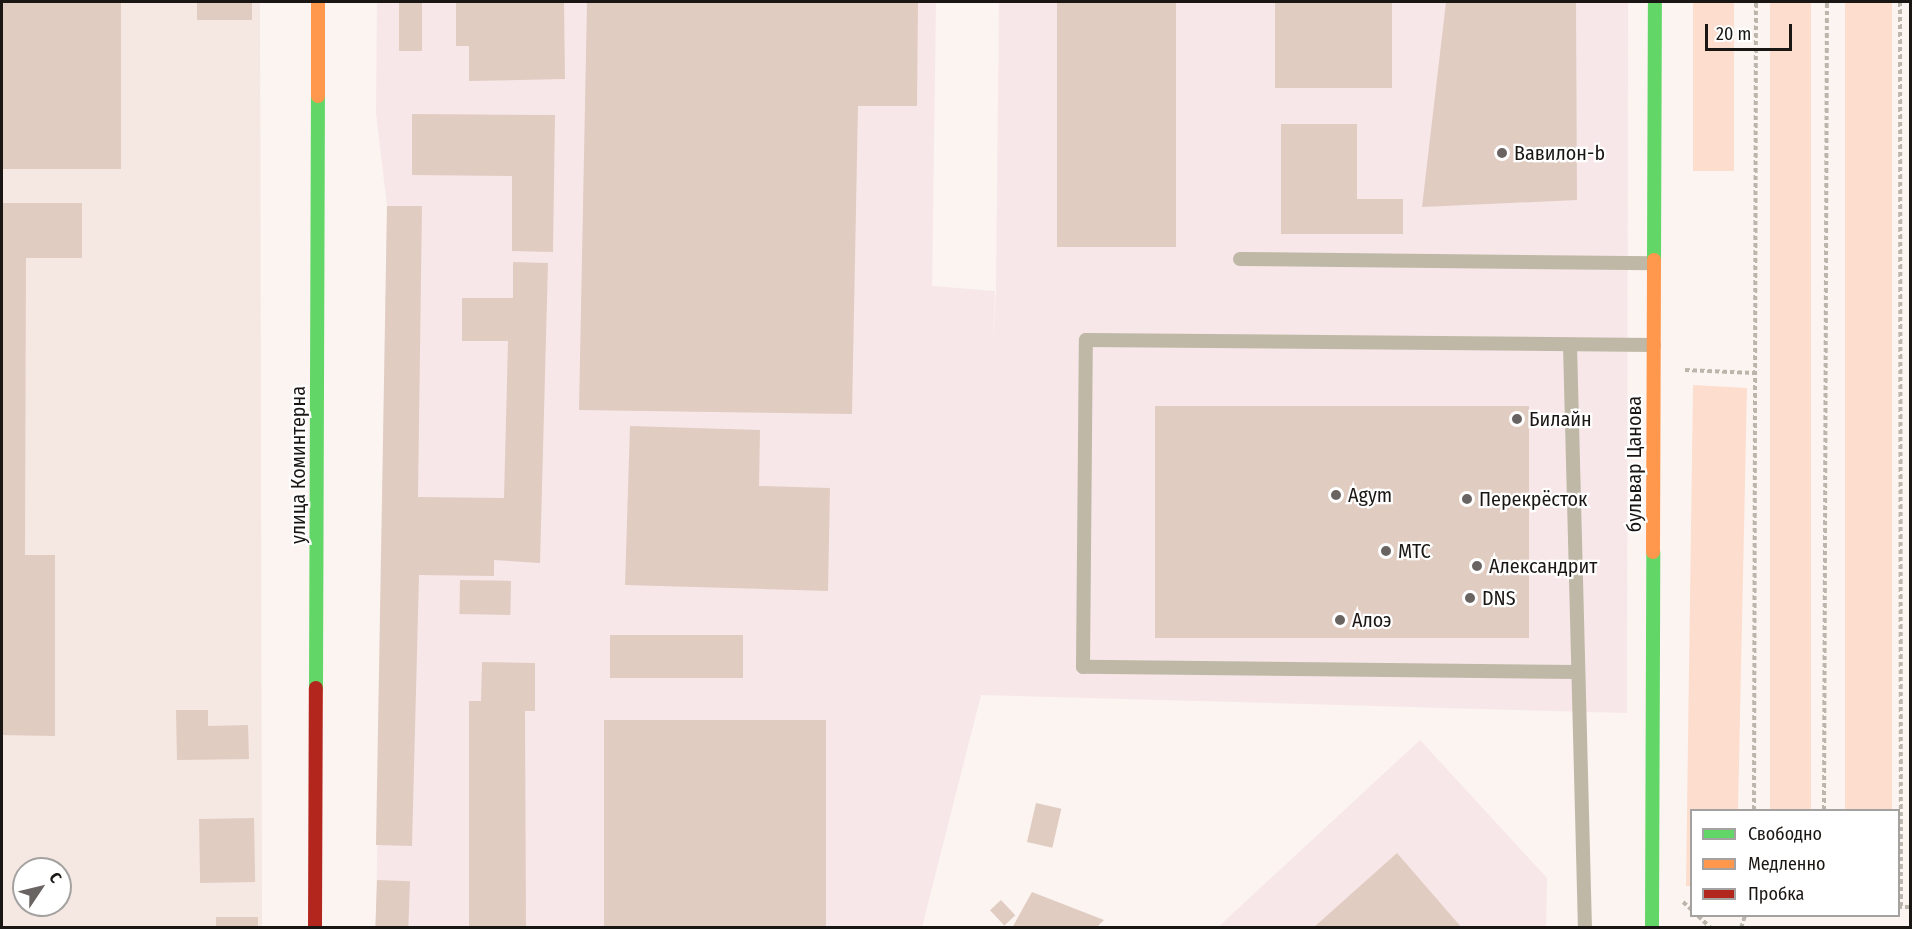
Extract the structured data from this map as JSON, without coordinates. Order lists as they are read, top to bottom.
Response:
{
  "streets": {
    "street": ["бульвар Цанова", "улица Коминтерна"]
  },
  "places": [
    "Вавилон-b",
    "Билайн",
    "Agym",
    "Перекрёсток",
    "МТС",
    "Александрит",
    "DNS",
    "Алоэ"
  ],
  "legend": ["Свободно", "Медленно", "Пробка"],
  "scale_bar": "20 m",
  "north": "top right"
}
